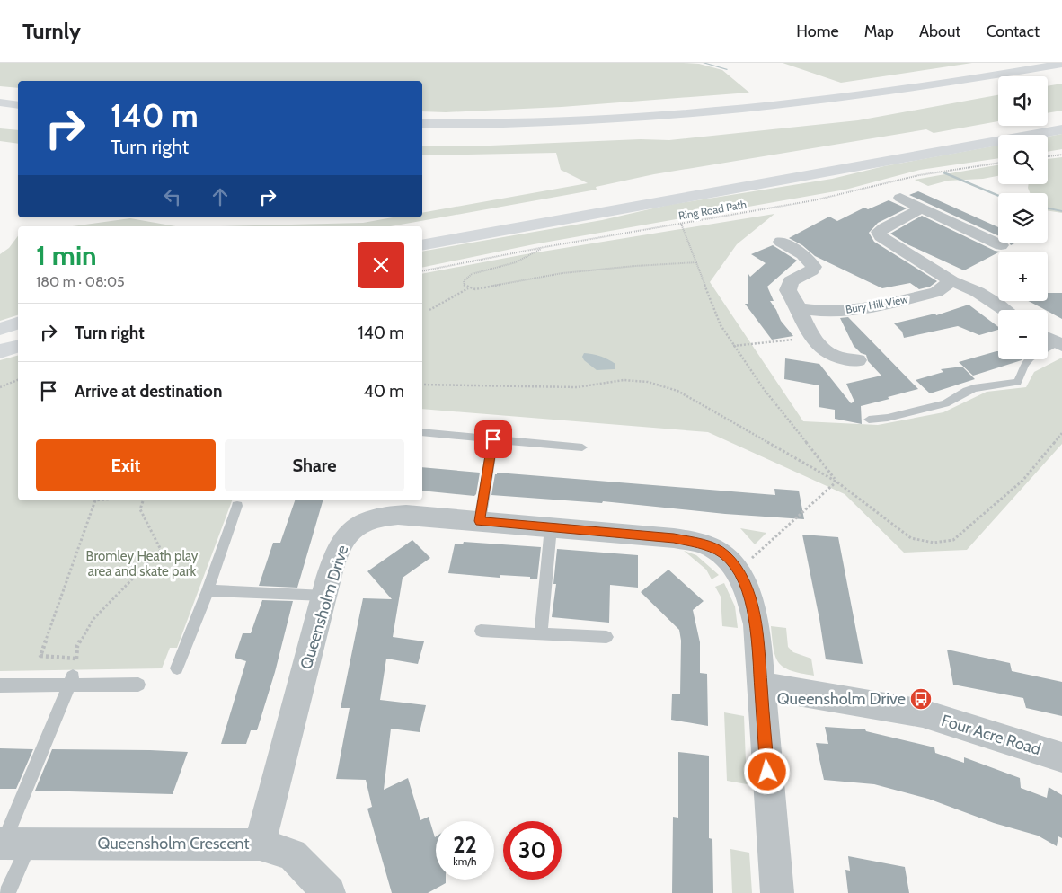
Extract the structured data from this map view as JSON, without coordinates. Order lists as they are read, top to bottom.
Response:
{
  "streets": {
    "street": [
      "Bury Hill View",
      "Queensholm Drive",
      "Four Acre Road",
      "Queensholm Crescent"
    ],
    "path": ["Ring Road Path"]
  },
  "crossings": [
    ["Queensholm Drive", "Four Acre Road"],
    ["Queensholm Drive", "Queensholm Crescent"]
  ],
  "parks": ["Bromley Heath play area and skate park"],
  "places": {
    "bus stop": ["Queensholm Drive"]
  },
  "page": {
    "header": "Turnly",
    "nav": [
      "Home",
      "Map",
      "About",
      "Contact"
    ],
    "map_buttons": ["+", "−"],
    "turn": ["140 m", "Turn right"],
    "heading": ["1 min", "180 m · 08:05"],
    "list": [
      {
        "name": "Turn right",
        "value": "140 m"
      },
      {
        "name": "Arrive at destination",
        "value": "40 m"
      }
    ],
    "buttons": ["Exit", "Share"],
    "speed": "22 km/h",
    "limit": "30"
  }
}
